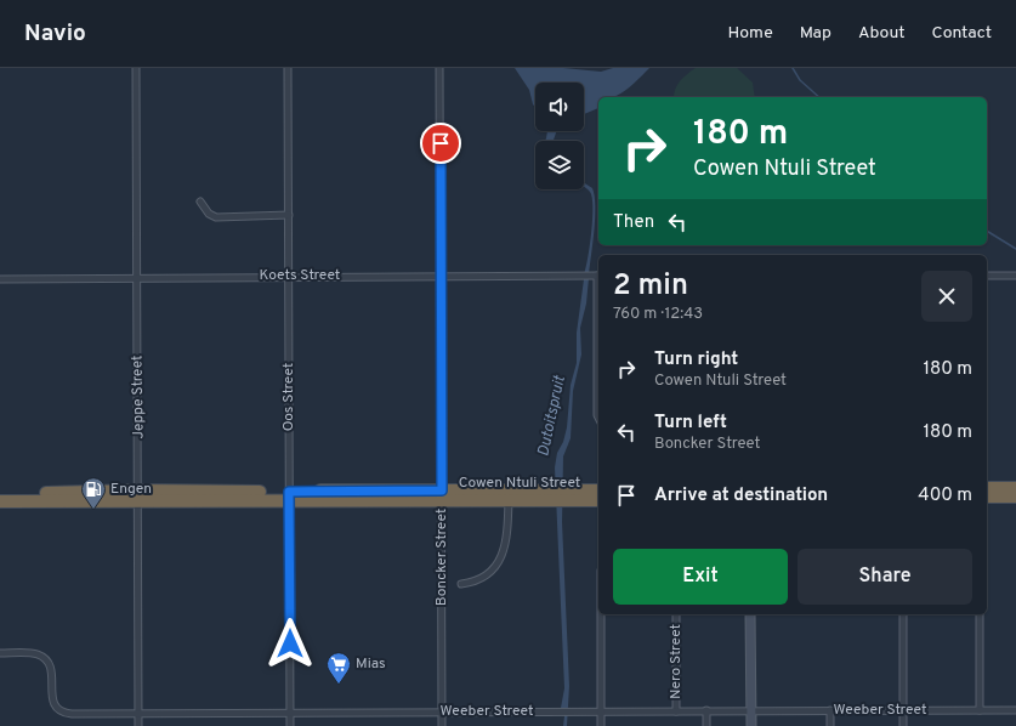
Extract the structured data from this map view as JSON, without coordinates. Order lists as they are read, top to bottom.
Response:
{
  "streets": {
    "highway": ["Cowen Ntuli Street"],
    "street": [
      "Koets Street",
      "Jeppe Street",
      "Oos Street",
      "Boncker Street",
      "Nero Street",
      "Weeber Street"
    ]
  },
  "crossings": [
    ["Koets Street", "Jeppe Street"],
    ["Koets Street", "Oos Street"],
    ["Koets Street", "Boncker Street"],
    ["Jeppe Street", "Cowen Ntuli Street"],
    ["Jeppe Street", "Weeber Street"],
    ["Oos Street", "Cowen Ntuli Street"],
    ["Oos Street", "Weeber Street"],
    ["Cowen Ntuli Street", "Boncker Street"],
    ["Boncker Street", "Weeber Street"],
    ["Nero Street", "Weeber Street"]
  ],
  "water": ["Dutoitspruit"],
  "places": {
    "fuel station": ["Engen"],
    "supermarket": ["Mias"]
  },
  "page": {
    "header": "Navio",
    "nav": [
      "Home",
      "Map",
      "About",
      "Contact"
    ],
    "turn": ["180 m", "Cowen Ntuli Street"],
    "then": "Then",
    "heading": ["2 min", "760 m · 12:43"],
    "list": [
      {
        "name": "Turn right",
        "note": "Cowen Ntuli Street",
        "value": "180 m"
      },
      {
        "name": "Turn left",
        "note": "Boncker Street",
        "value": "180 m"
      },
      {
        "name": "Arrive at destination",
        "value": "400 m"
      }
    ],
    "buttons": ["Exit", "Share"]
  }
}
